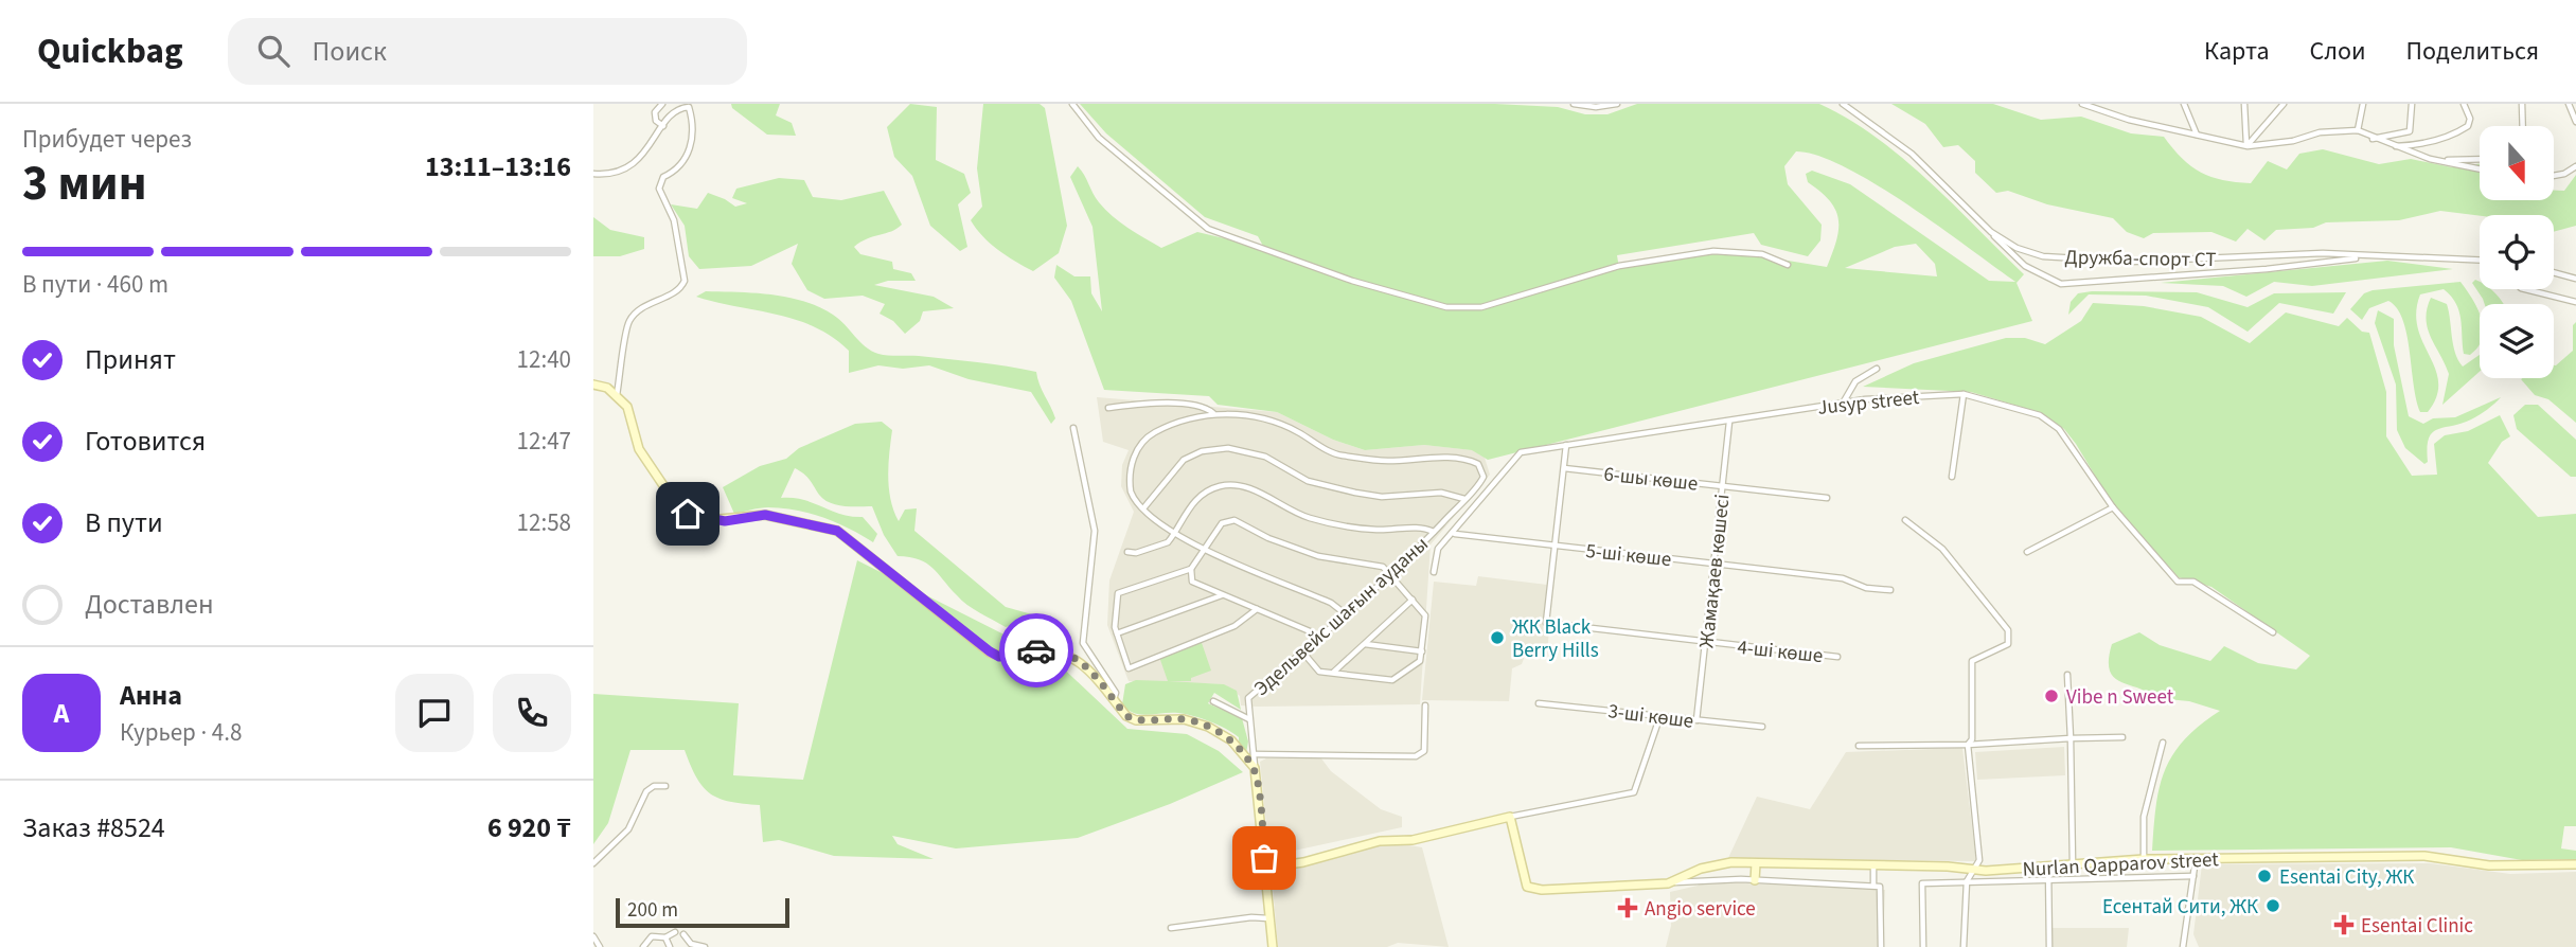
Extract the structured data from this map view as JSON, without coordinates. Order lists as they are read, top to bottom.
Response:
{
  "streets": {
    "street": [
      "Дружба-спорт СТ",
      "Jusyp street",
      "6-шы көше",
      "5-ші көше",
      "Жамақаев көшесі",
      "Эдельвейс шағын ауданы",
      "4-ші көше",
      "3-ші көше",
      "Nurlan Qapparov street"
    ]
  },
  "crossings": [
    ["Jusyp street", "5-ші көше"],
    ["Jusyp street", "Жамақаев көшесі"],
    ["6-шы көше", "Жамақаев көшесі"],
    ["5-ші көше", "Жамақаев көшесі"],
    ["5-ші көше", "4-ші көше"],
    ["Жамақаев көшесі", "4-ші көше"],
    ["Жамақаев көшесі", "3-ші көше"]
  ],
  "places": {
    "other": [
      "ЖК Black Berry Hills",
      "Vibe n Sweet",
      "Esentai City, ЖК",
      "Есентай Сити, ЖК"
    ],
    "health": ["Angio service", "Esentai Clinic"]
  },
  "scale_bar": "200 m",
  "north": "bottom",
  "page": {
    "header": "Quickbag",
    "search": "Поиск",
    "nav": ["Карта", "Слои", "Поделиться"],
    "heading": ["3 мин", "Прибудет через", "13:11–13:16"],
    "panel": [
      "Анна",
      "Курьер · 4.8",
      "Заказ #8524",
      "6 920 ₸"
    ],
    "bar": "В пути · 460 m",
    "list": [
      ["Принят", "12:40"],
      ["Готовится", "12:47"],
      ["В пути", "12:58"],
      "Доставлен"
    ],
    "round": "А",
    "scale": "200 m"
  }
}
